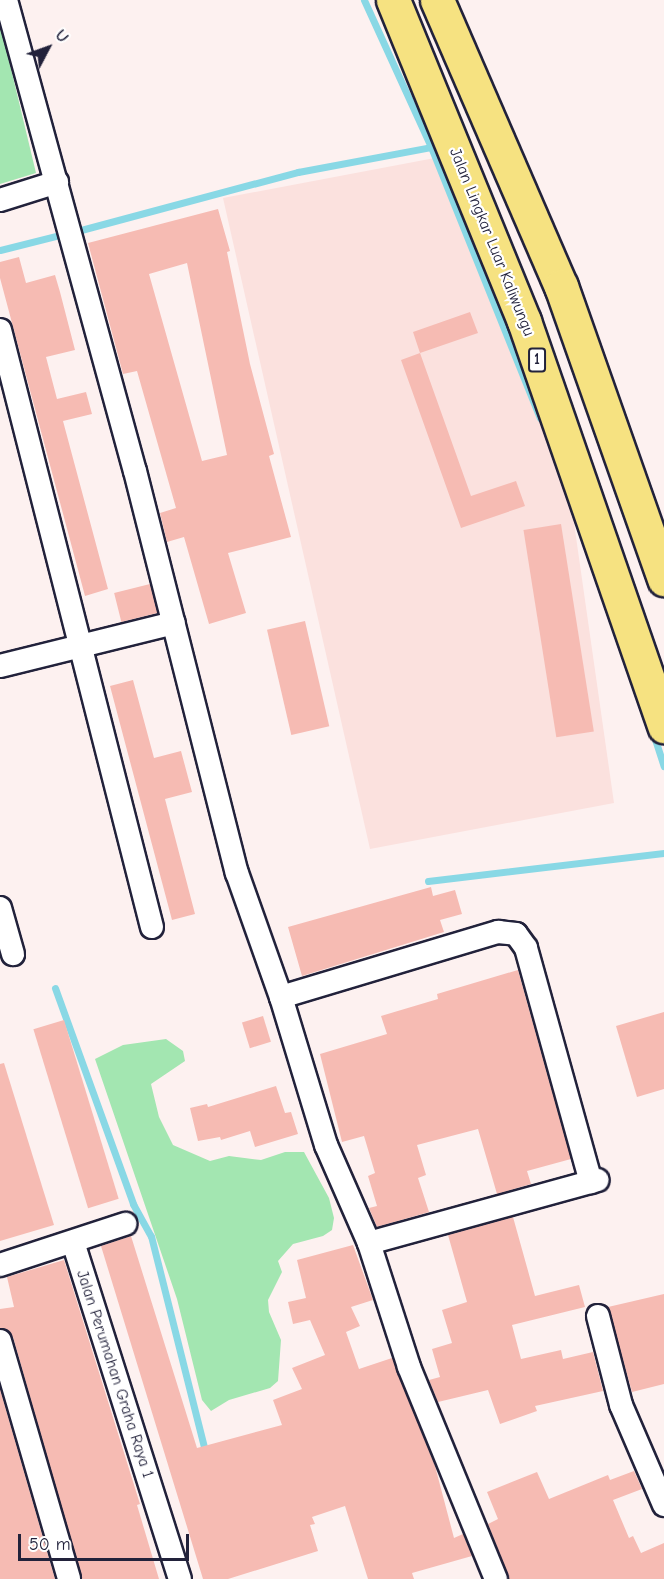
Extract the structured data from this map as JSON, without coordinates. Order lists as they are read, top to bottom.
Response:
{
  "streets": {
    "highway": ["Jalan Lingkar Luar Kaliwungu", "1"],
    "street": ["Jalan Perumahan Graha Raya 1"]
  },
  "scale_bar": "50 m",
  "north": "top right"
}
